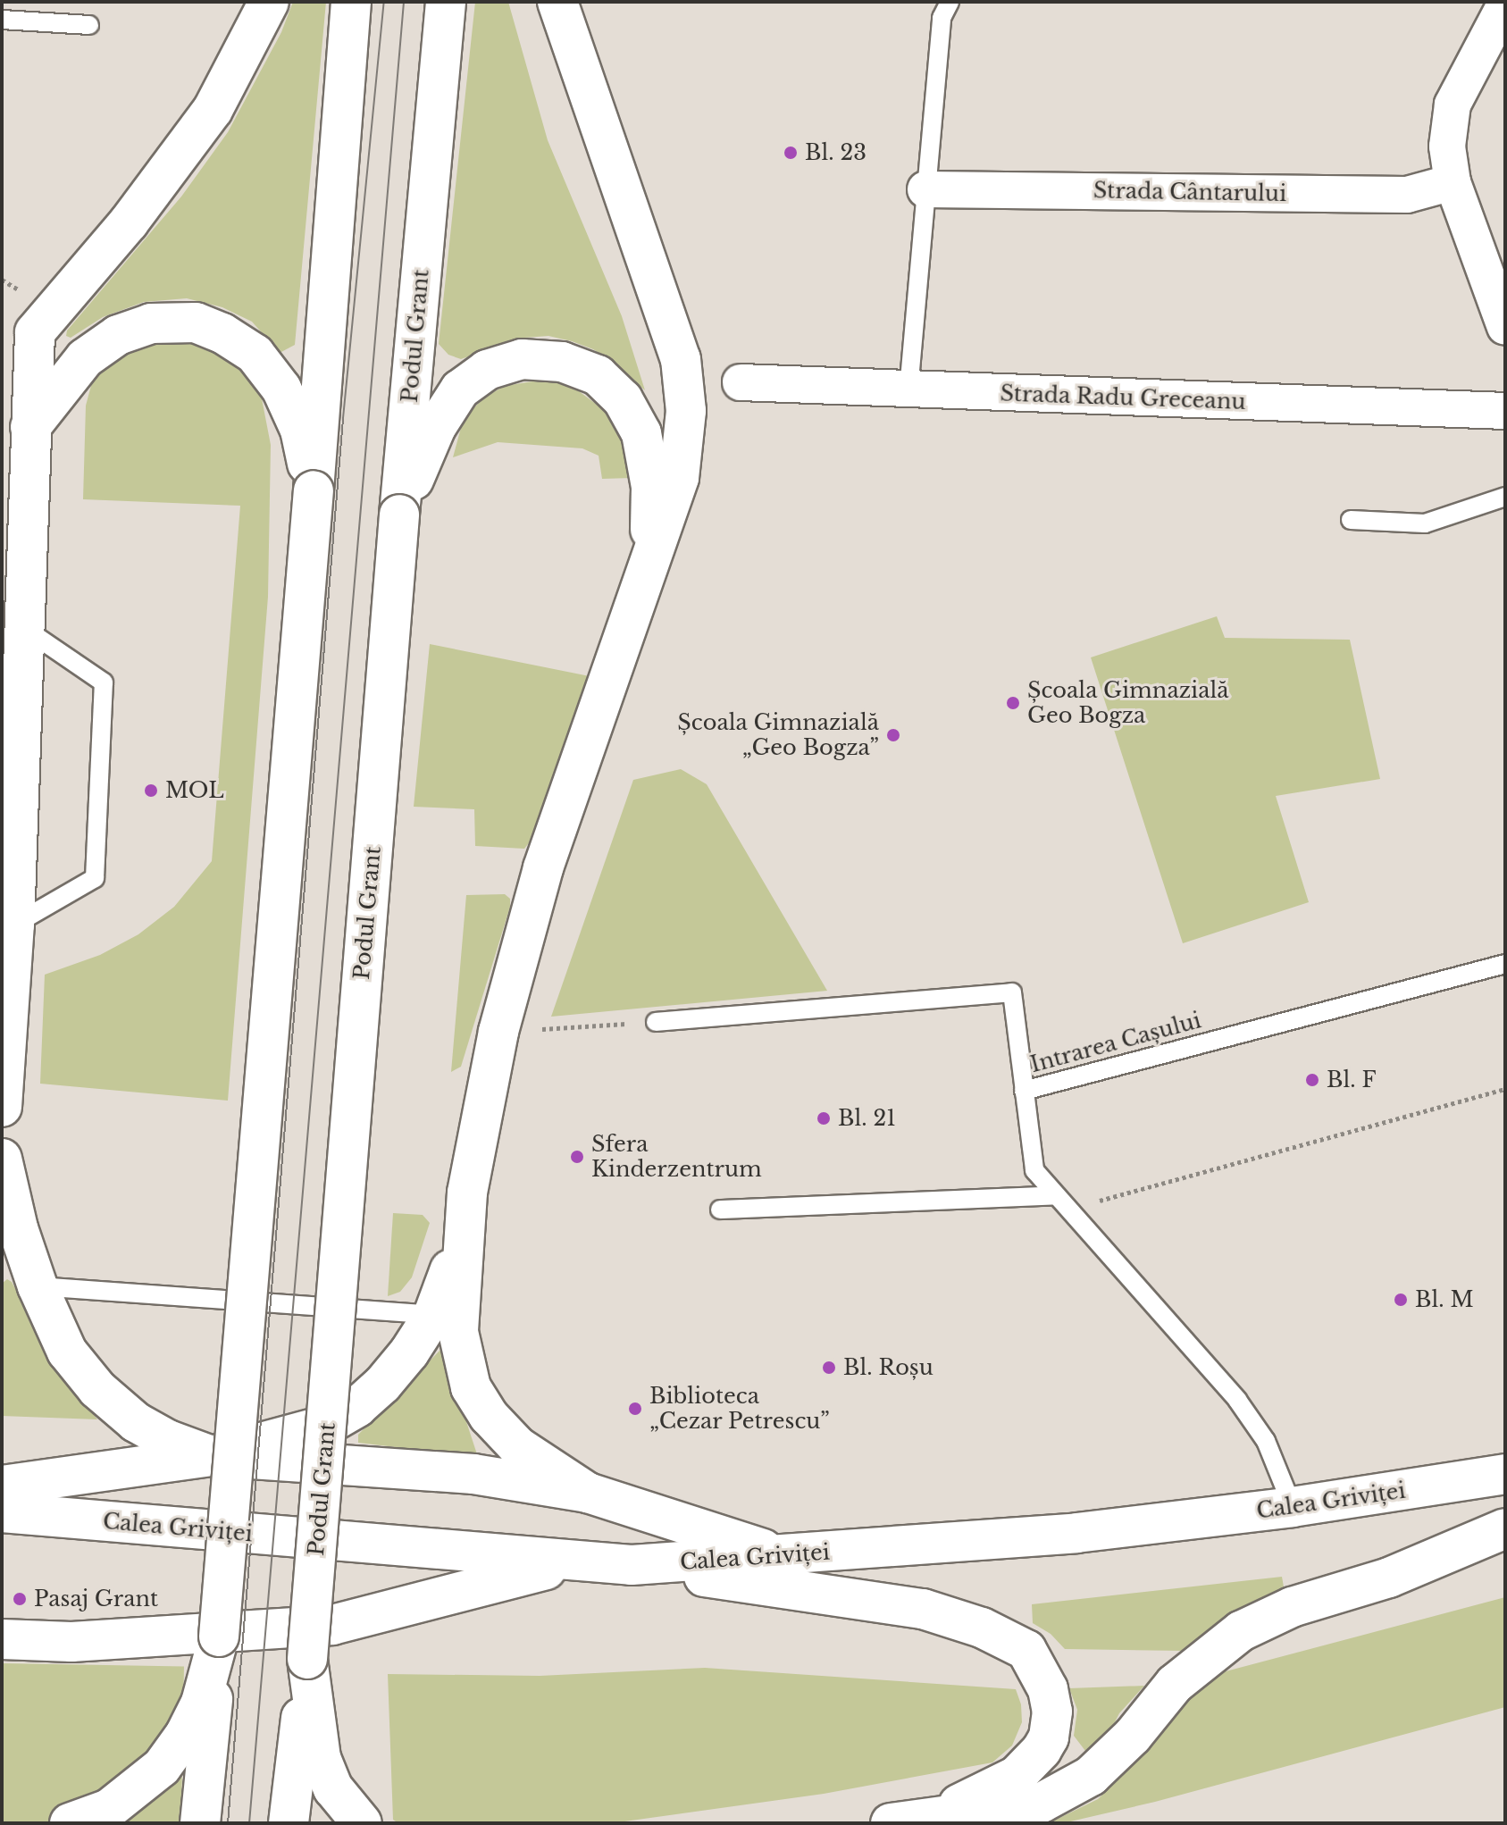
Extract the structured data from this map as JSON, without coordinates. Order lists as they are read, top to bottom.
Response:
{
  "streets": {
    "main road": ["Podul Grant", "Calea Griviței"],
    "street": ["Strada Cântarului", "Strada Radu Greceanu"],
    "lane": ["Intrarea Cașului"]
  },
  "crossings": [
    ["Intrarea Cașului", "Calea Griviței"]
  ],
  "places": [
    "Bl. 23",
    "Școala Gimnazială Geo Bogza",
    "Școala Gimnazială „Geo Bogza”",
    "MOL",
    "Bl. F",
    "Bl. 21",
    "Sfera Kinderzentrum",
    "Bl. M",
    "Bl. Roșu",
    "Biblioteca „Cezar Petrescu”",
    "Pasaj Grant"
  ]
}
